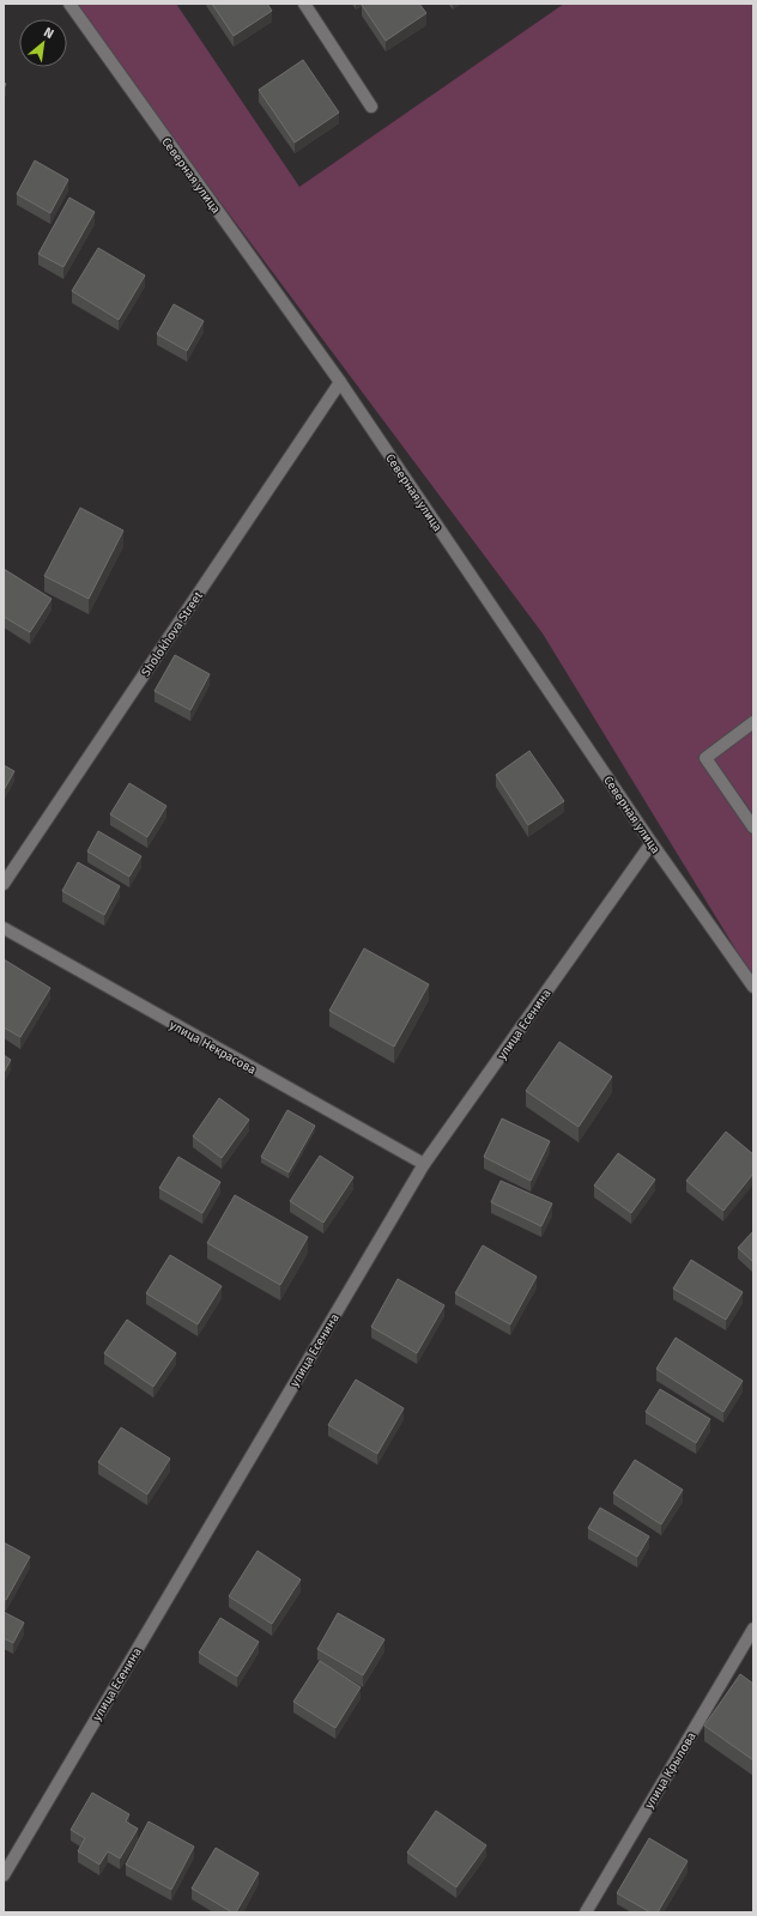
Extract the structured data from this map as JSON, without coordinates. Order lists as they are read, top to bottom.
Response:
{
  "streets": {
    "street": [
      "Северная улица",
      "Sholokhova Street",
      "улица Есенина",
      "улица Некрасова",
      "улица Крылова"
    ]
  },
  "crossings": [
    ["Северная улица", "Sholokhova Street"],
    ["Северная улица", "улица Есенина"],
    ["улица Есенина", "улица Некрасова"]
  ],
  "north": "top right"
}
